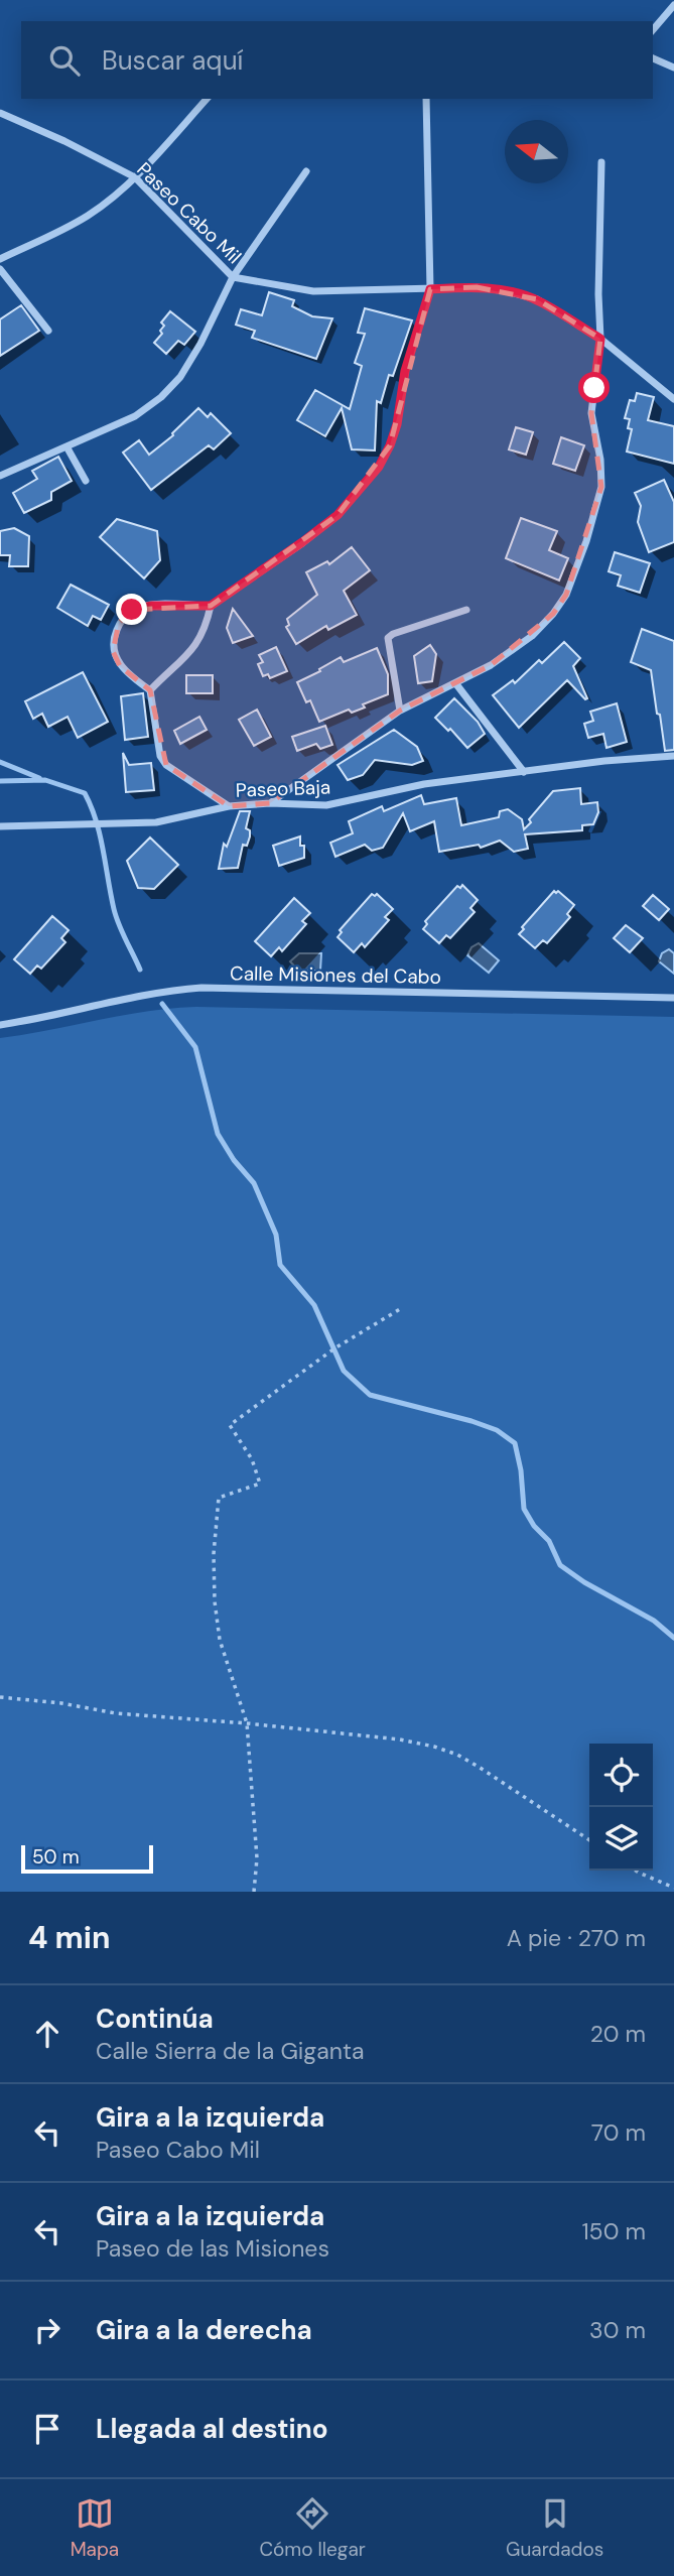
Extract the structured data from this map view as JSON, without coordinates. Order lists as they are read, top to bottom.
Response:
{
  "streets": {
    "street": ["Paseo Cabo Mil", "Paseo Baja", "Calle Misiones del Cabo"]
  },
  "scale_bar": "50 m",
  "north": "left",
  "page": {
    "search": "Buscar aquí",
    "scale": "50 m",
    "heading": ["4 min", "A pie · 270 m"],
    "list": [
      ["Continúa", "Calle Sierra de la Giganta", "20 m"],
      ["Gira a la izquierda", "Paseo Cabo Mil", "70 m"],
      ["Gira a la izquierda", "Paseo de las Misiones", "150 m"],
      ["Gira a la derecha", "30 m"],
      "Llegada al destino"
    ],
    "nav": ["Mapa", "Cómo llegar", "Guardados"]
  }
}
